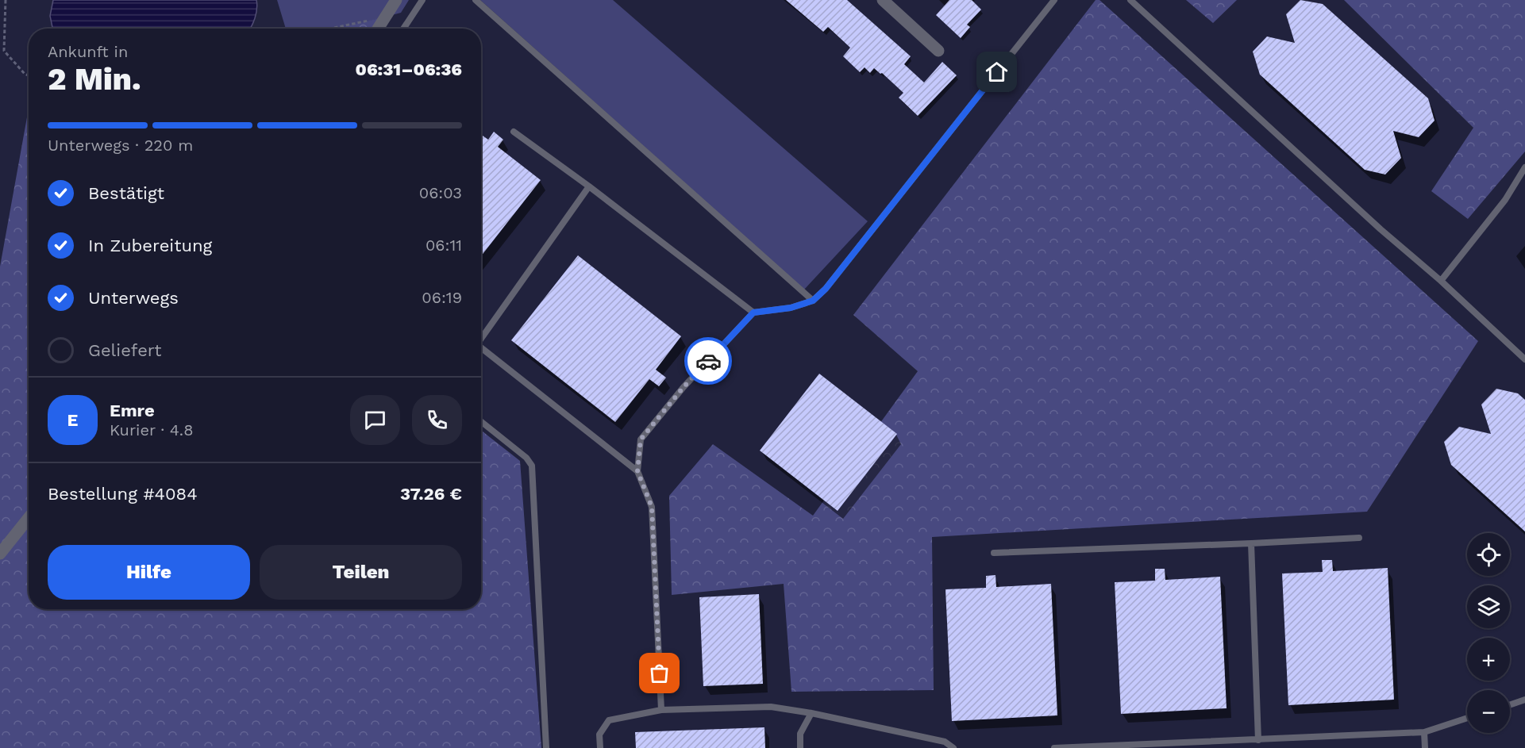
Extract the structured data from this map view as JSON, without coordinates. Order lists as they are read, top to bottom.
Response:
{
  "page": {
    "heading": ["2 Min.", "Ankunft in", "06:31–06:36"],
    "panel": [
      "Emre",
      "Kurier · 4.8",
      "Bestellung #4084",
      "37.26 €"
    ],
    "bar": "Unterwegs · 220 m",
    "list": [
      ["Bestätigt", "06:03"],
      ["In Zubereitung", "06:11"],
      ["Unterwegs", "06:19"],
      "Geliefert"
    ],
    "round": "E",
    "map_buttons": ["+", "−"],
    "buttons": ["Hilfe", "Teilen"]
  }
}
